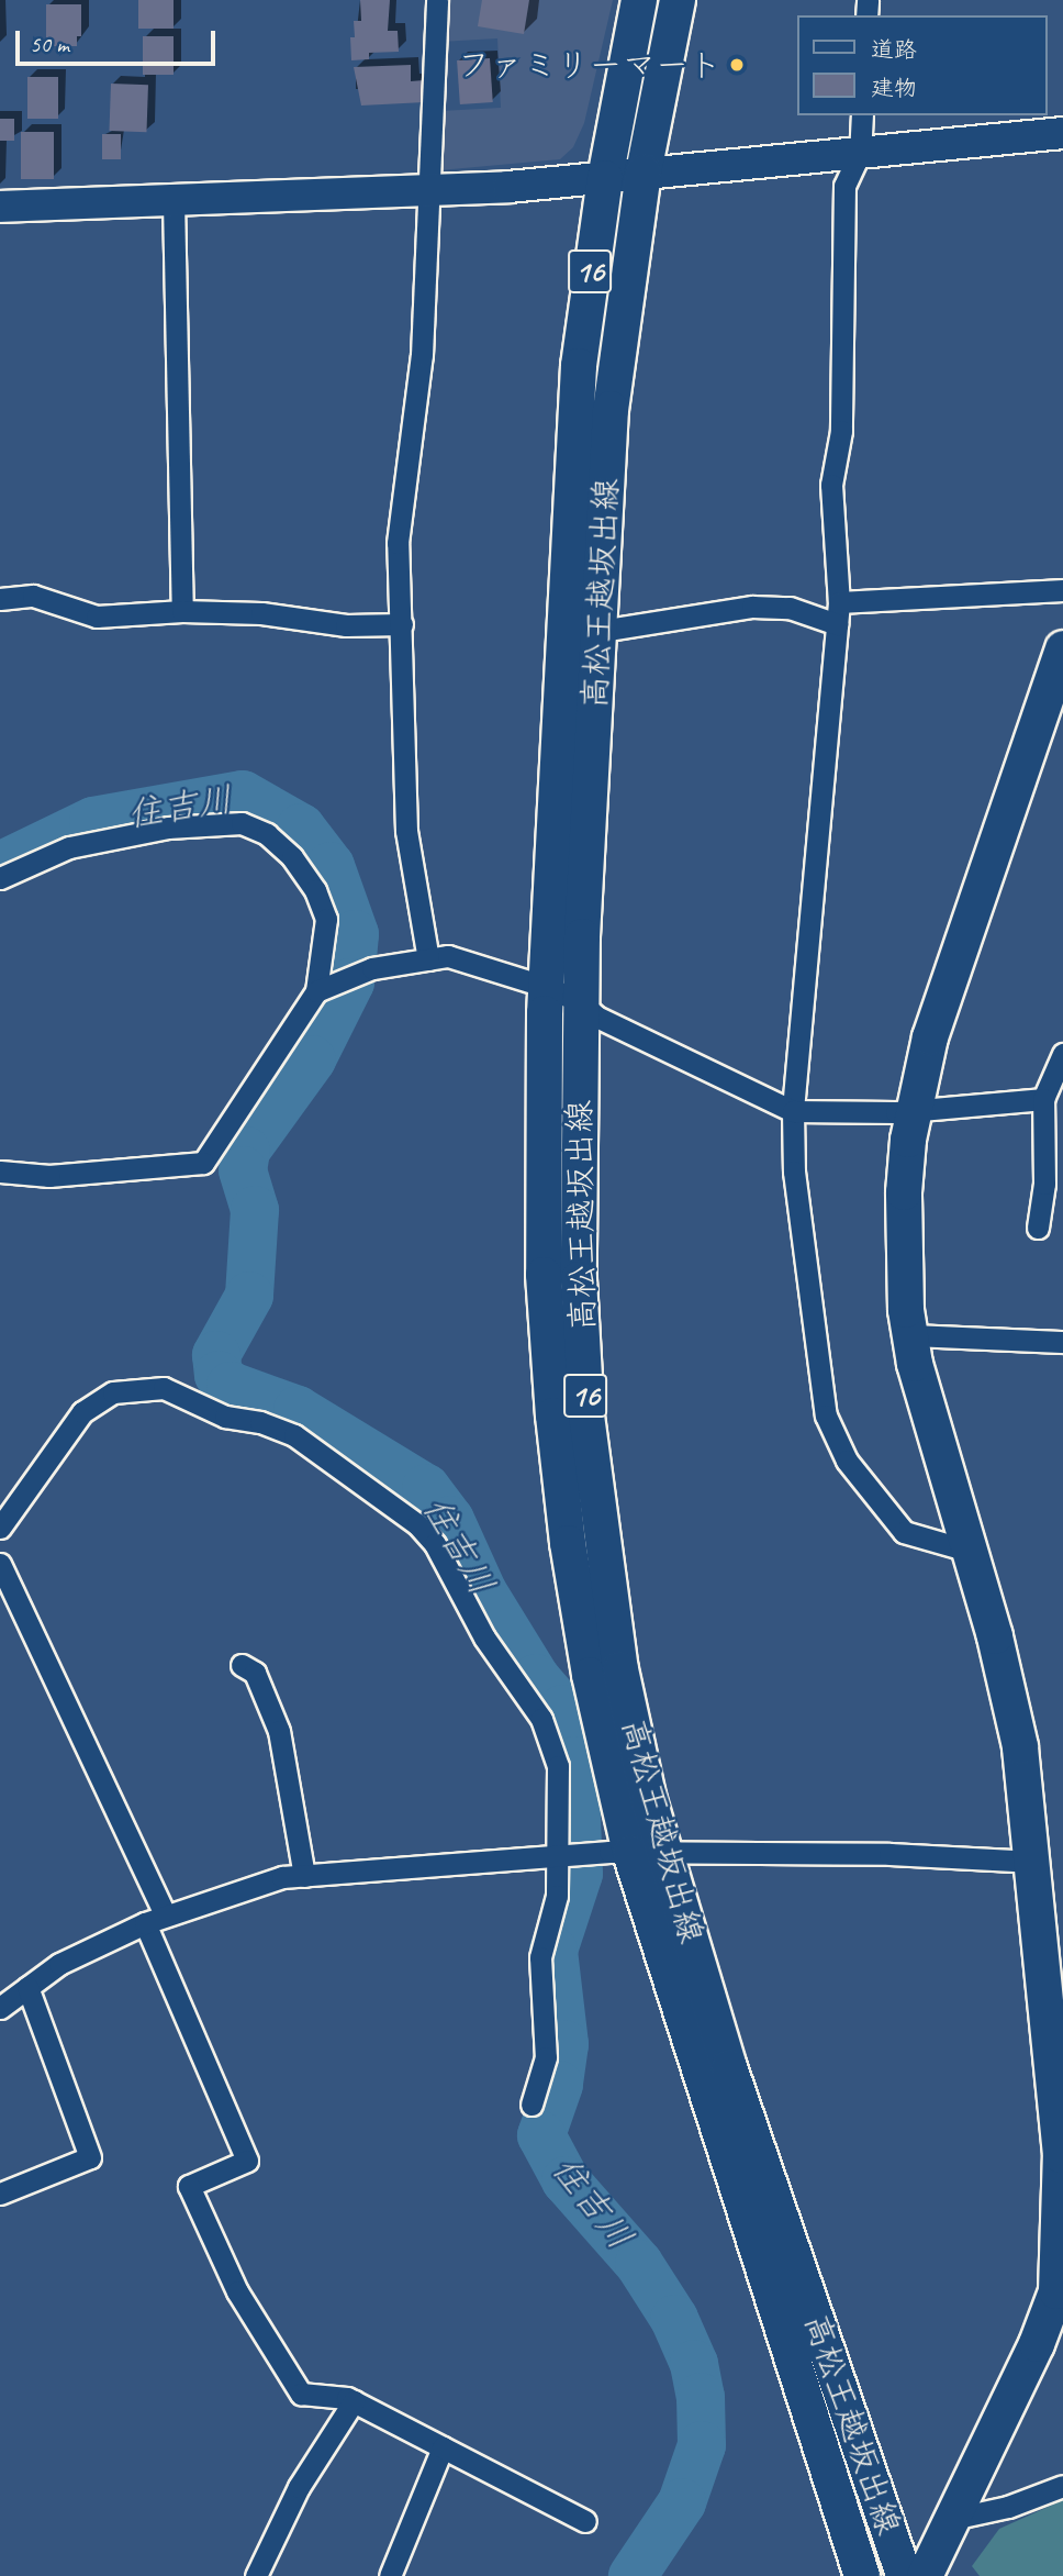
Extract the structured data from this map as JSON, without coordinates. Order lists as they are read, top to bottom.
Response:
{
  "streets": {
    "main road": ["16", "高松王越坂出線"]
  },
  "water": ["住吉川"],
  "places": ["ファミリーマート"],
  "legend": ["道路", "建物"],
  "scale_bar": "50 m"
}
